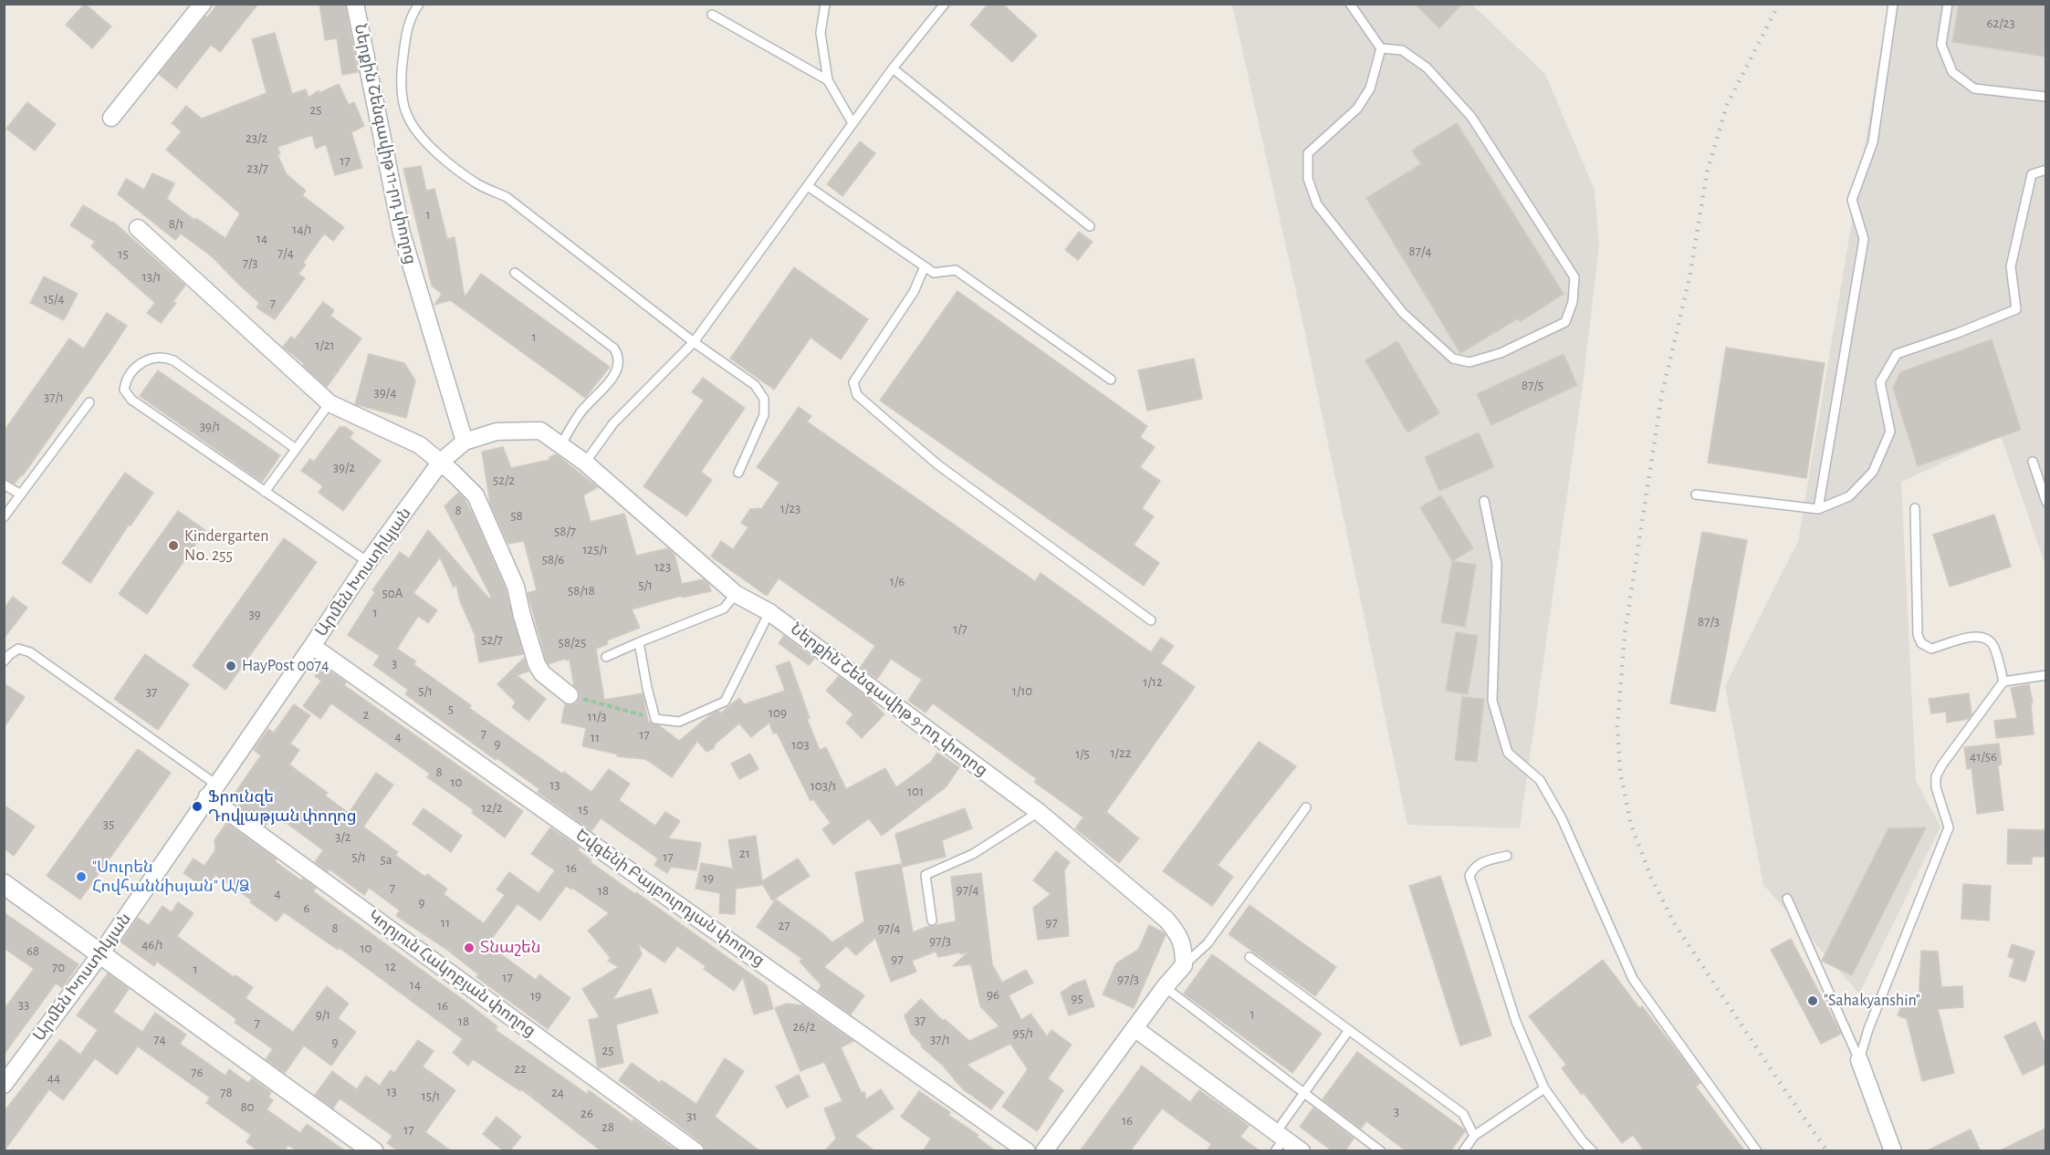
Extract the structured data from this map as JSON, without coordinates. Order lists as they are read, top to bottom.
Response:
{
  "streets": {
    "street": [
      "Ներքին Շենգավիթ 11-րդ փողոց",
      "Արմեն Խոստիկյան",
      "Ներքին Շենգավիթ 9-րդ փողոց",
      "Եվգենի Բայբուրդյան փողոց",
      "Կորյուն Հակոբյան փողոց"
    ]
  },
  "crossings": [
    ["Ներքին Շենգավիթ 11-րդ փողոց", "Արմեն Խոստիկյան"],
    ["Արմեն Խոստիկյան", "Ներքին Շենգավիթ 9-րդ փողոց"],
    ["Արմեն Խոստիկյան", "Եվգենի Բայբուրդյան փողոց"],
    ["Արմեն Խոստիկյան", "Կորյուն Հակոբյան փողոց"]
  ],
  "places": [
    "Kindergarten Nօ․ 255",
    "HayPost 0074",
    "Ֆրունզե Դովլաթյան փողոց",
    "\"Սուրեն Հովհաննիսյան\" Ա/Ձ",
    "Տնաշեն",
    "\"Sahakyanshin\""
  ],
  "house_numbers": [
    "62/23",
    "25",
    "23/2",
    "17",
    "23/7",
    "1",
    "8/1",
    "14/1",
    "14",
    "87/4",
    "7/4",
    "15",
    "7/3",
    "13/1",
    "15/4",
    "7",
    "1",
    "1/21",
    "87/5",
    "39/4",
    "37/1",
    "39/1",
    "39/2",
    "52/2",
    "1/23",
    "8",
    "58",
    "58/7",
    "125/1",
    "58/6",
    "123",
    "1/6",
    "5/1",
    "58/18",
    "50A",
    "1",
    "39",
    "87/3",
    "1/7",
    "52/7",
    "58/25",
    "3",
    "1/12",
    "5/1",
    "1/10",
    "37",
    "5",
    "109",
    "2",
    "11/3",
    "7",
    "17",
    "4",
    "11",
    "9",
    "103",
    "1/22",
    "1/5",
    "41/56",
    "8",
    "10",
    "13",
    "103/1",
    "101",
    "12/2",
    "15",
    "35",
    "3/2",
    "21",
    "5/1",
    "17",
    "5a",
    "16",
    "19",
    "7",
    "97/4",
    "18",
    "4",
    "9",
    "6",
    "11",
    "97",
    "27",
    "8",
    "97/4",
    "97/3",
    "46/1",
    "10",
    "68",
    "97",
    "12",
    "70",
    "1",
    "17",
    "97/3",
    "14",
    "96",
    "19",
    "95",
    "33",
    "16",
    "1",
    "9/1",
    "37",
    "18",
    "7",
    "26/2",
    "95/1",
    "74",
    "37/1",
    "9",
    "25",
    "22",
    "76",
    "44",
    "13",
    "78",
    "24",
    "15/1",
    "80",
    "3",
    "26",
    "31",
    "16",
    "28",
    "17"
  ]
}
